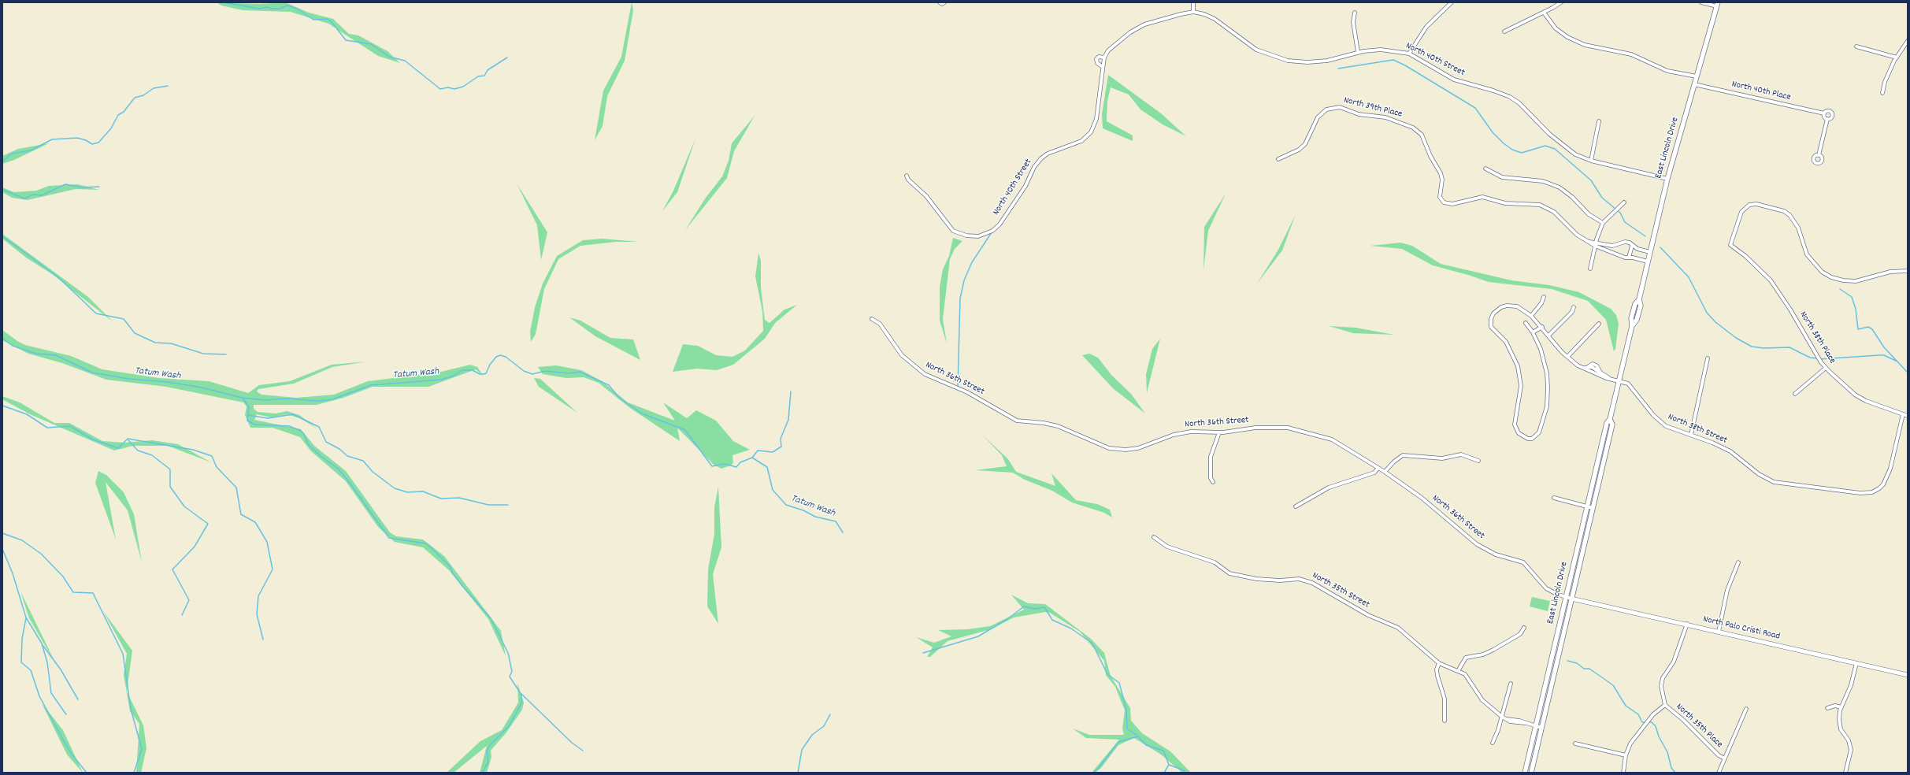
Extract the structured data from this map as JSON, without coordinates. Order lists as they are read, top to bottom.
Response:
{
  "streets": {
    "main road": ["East Lincoln Drive"],
    "street": [
      "North 40th Street",
      "North 40th Place",
      "North 39th Place",
      "North 38th Place",
      "North 36th Street",
      "North 38th Street",
      "North 35th Street",
      "North Palo Cristi Road",
      "North 35th Place"
    ]
  },
  "crossings": [
    ["North 40th Street", "East Lincoln Drive"],
    ["North 40th Place", "East Lincoln Drive"],
    ["North 39th Place", "East Lincoln Drive"],
    ["East Lincoln Drive", "North 36th Street"],
    ["East Lincoln Drive", "North 38th Street"],
    ["East Lincoln Drive", "North 35th Street"],
    ["East Lincoln Drive", "North Palo Cristi Road"],
    ["North 38th Place", "North 38th Street"],
    ["North 36th Street", "North Palo Cristi Road"]
  ],
  "water": ["Tatum Wash"]
}
